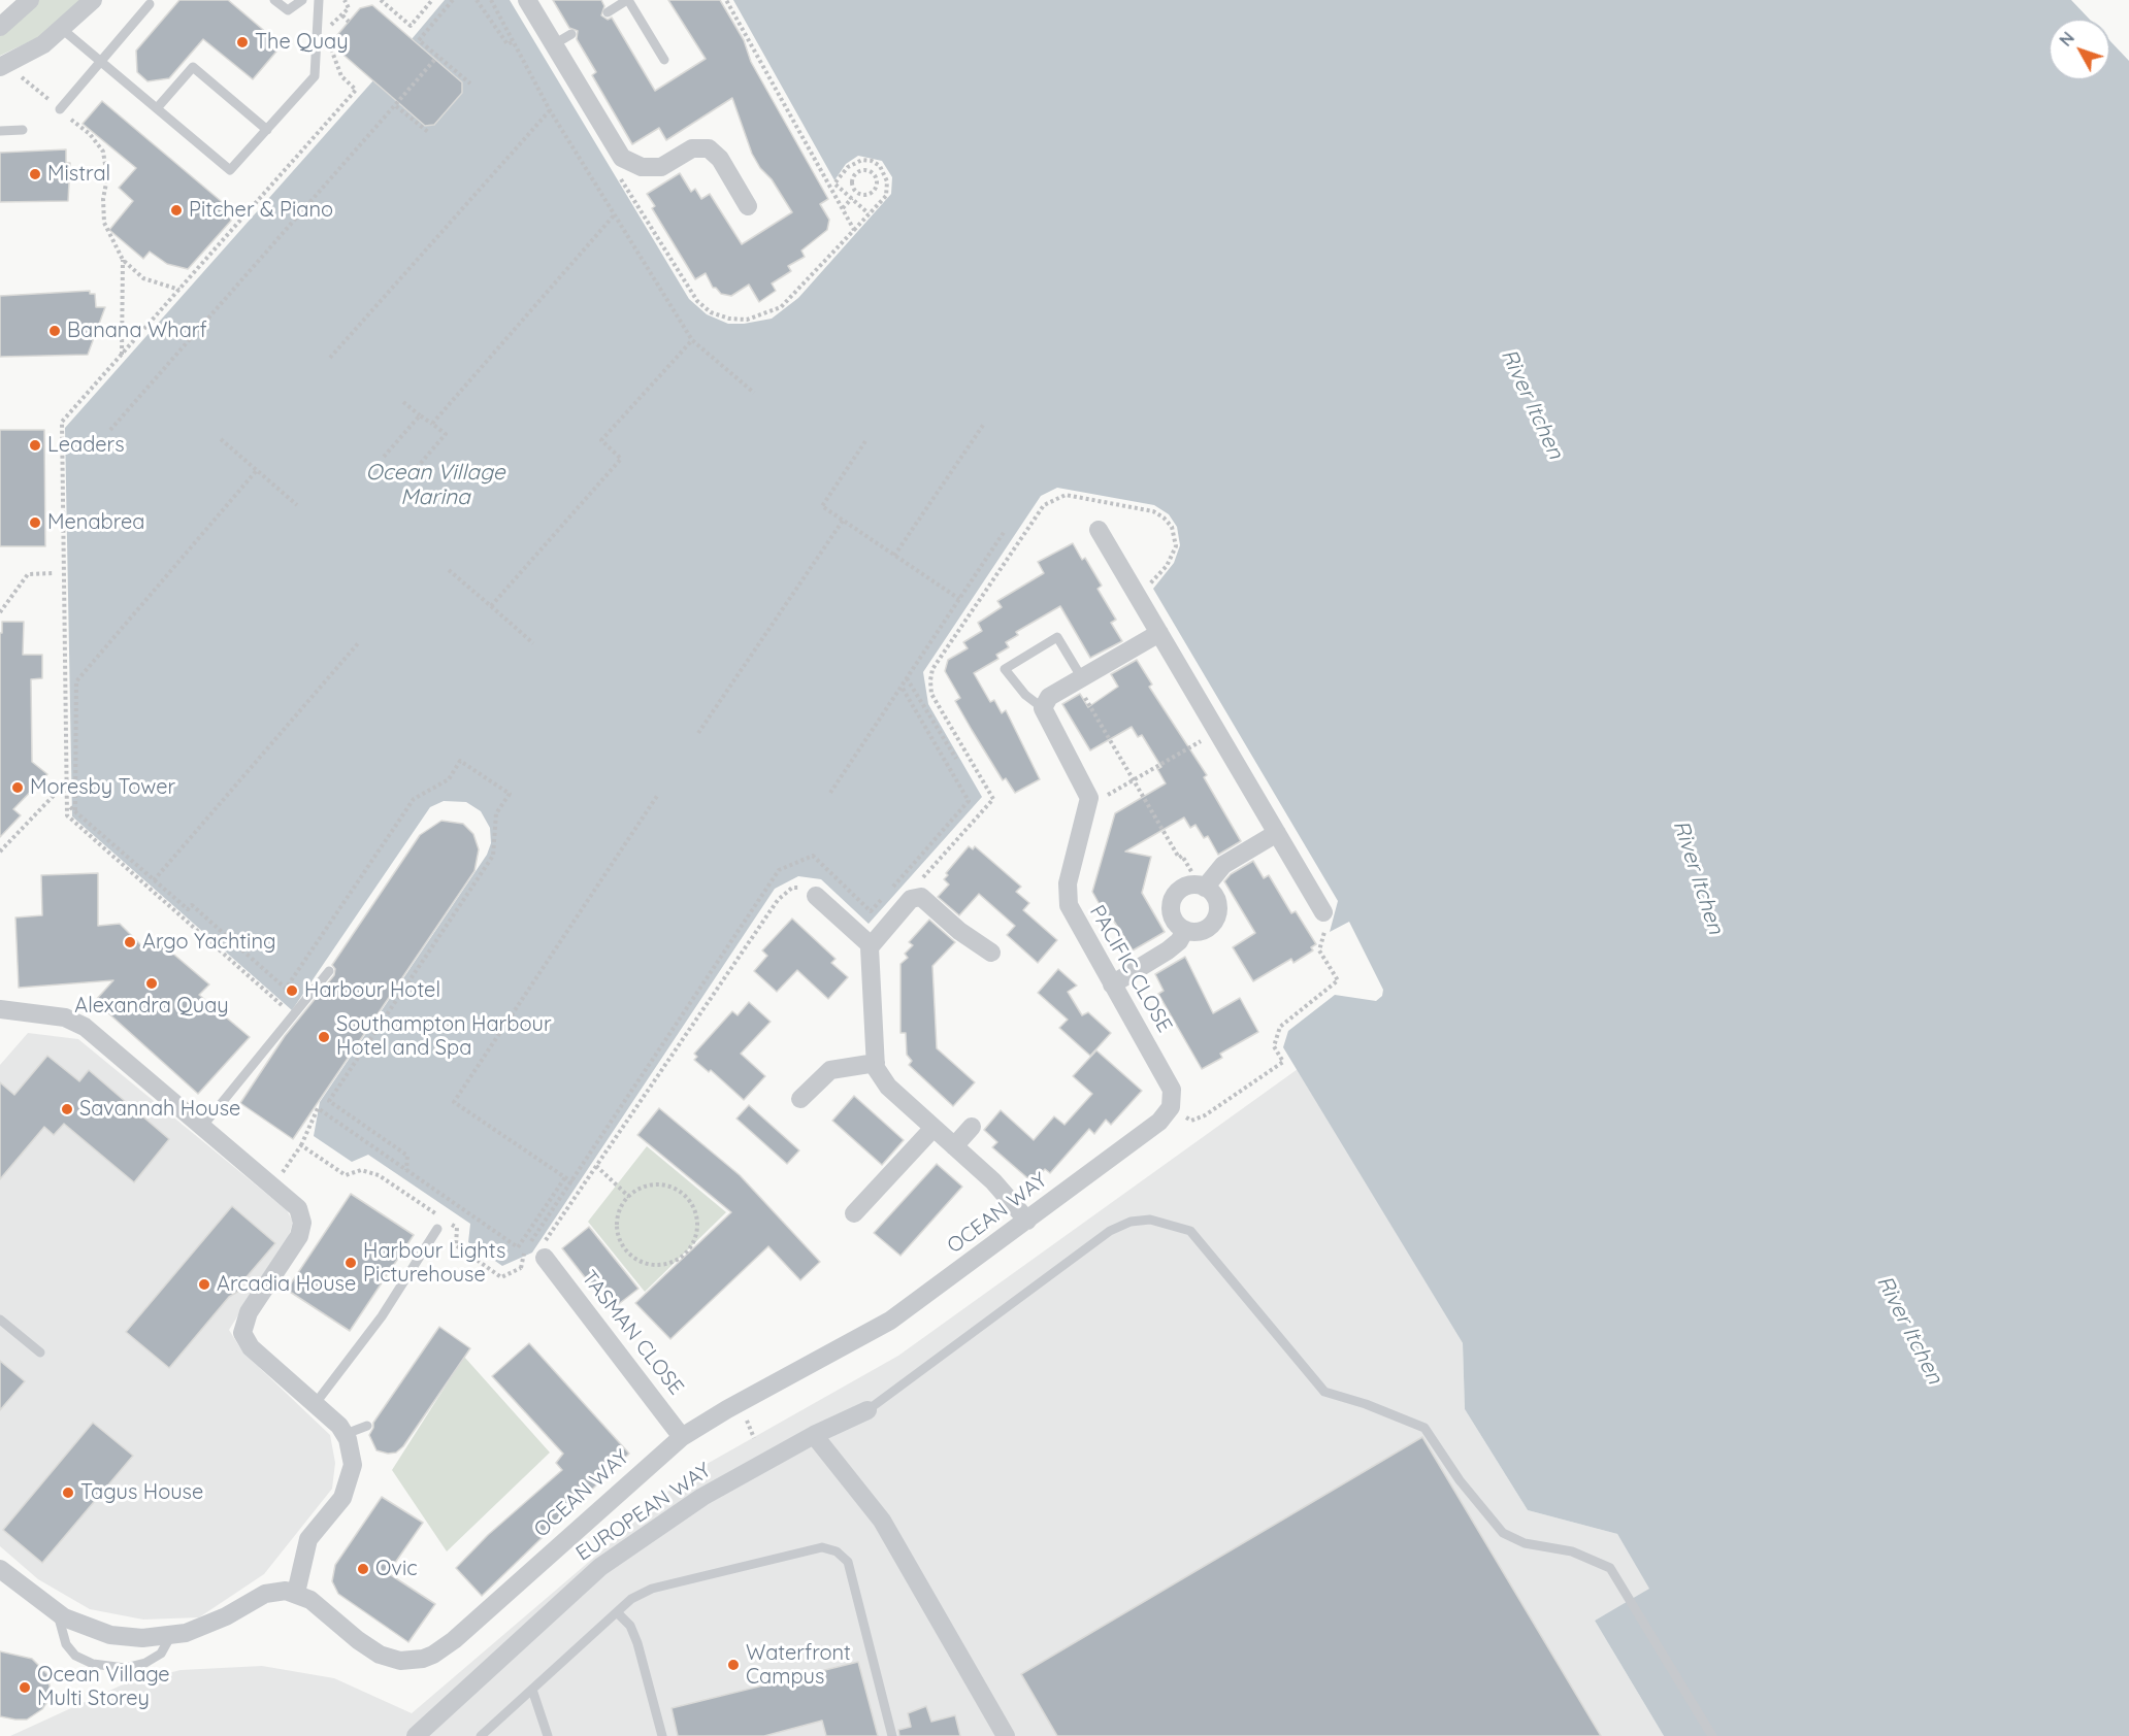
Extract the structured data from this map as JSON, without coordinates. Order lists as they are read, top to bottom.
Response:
{
  "streets": {
    "street": [
      "PACIFIC CLOSE",
      "OCEAN WAY",
      "TASMAN CLOSE",
      "EUROPEAN WAY"
    ]
  },
  "crossings": [
    ["PACIFIC CLOSE", "OCEAN WAY"],
    ["OCEAN WAY", "TASMAN CLOSE"]
  ],
  "water": ["River Itchen", "Ocean Village Marina"],
  "places": [
    "The Quay",
    "Mistral",
    "Pitcher & Piano",
    "Banana Wharf",
    "Leaders",
    "Menabrea",
    "Moresby Tower",
    "Argo Yachting",
    "Alexandra Quay",
    "Harbour Hotel",
    "Southampton Harbour Hotel and Spa",
    "Savannah House",
    "Harbour Lights Picturehouse",
    "Arcadia House",
    "Tagus House",
    "Ovic",
    "Waterfront Campus",
    "Ocean Village Multi Storey"
  ],
  "north": "top left"
}
